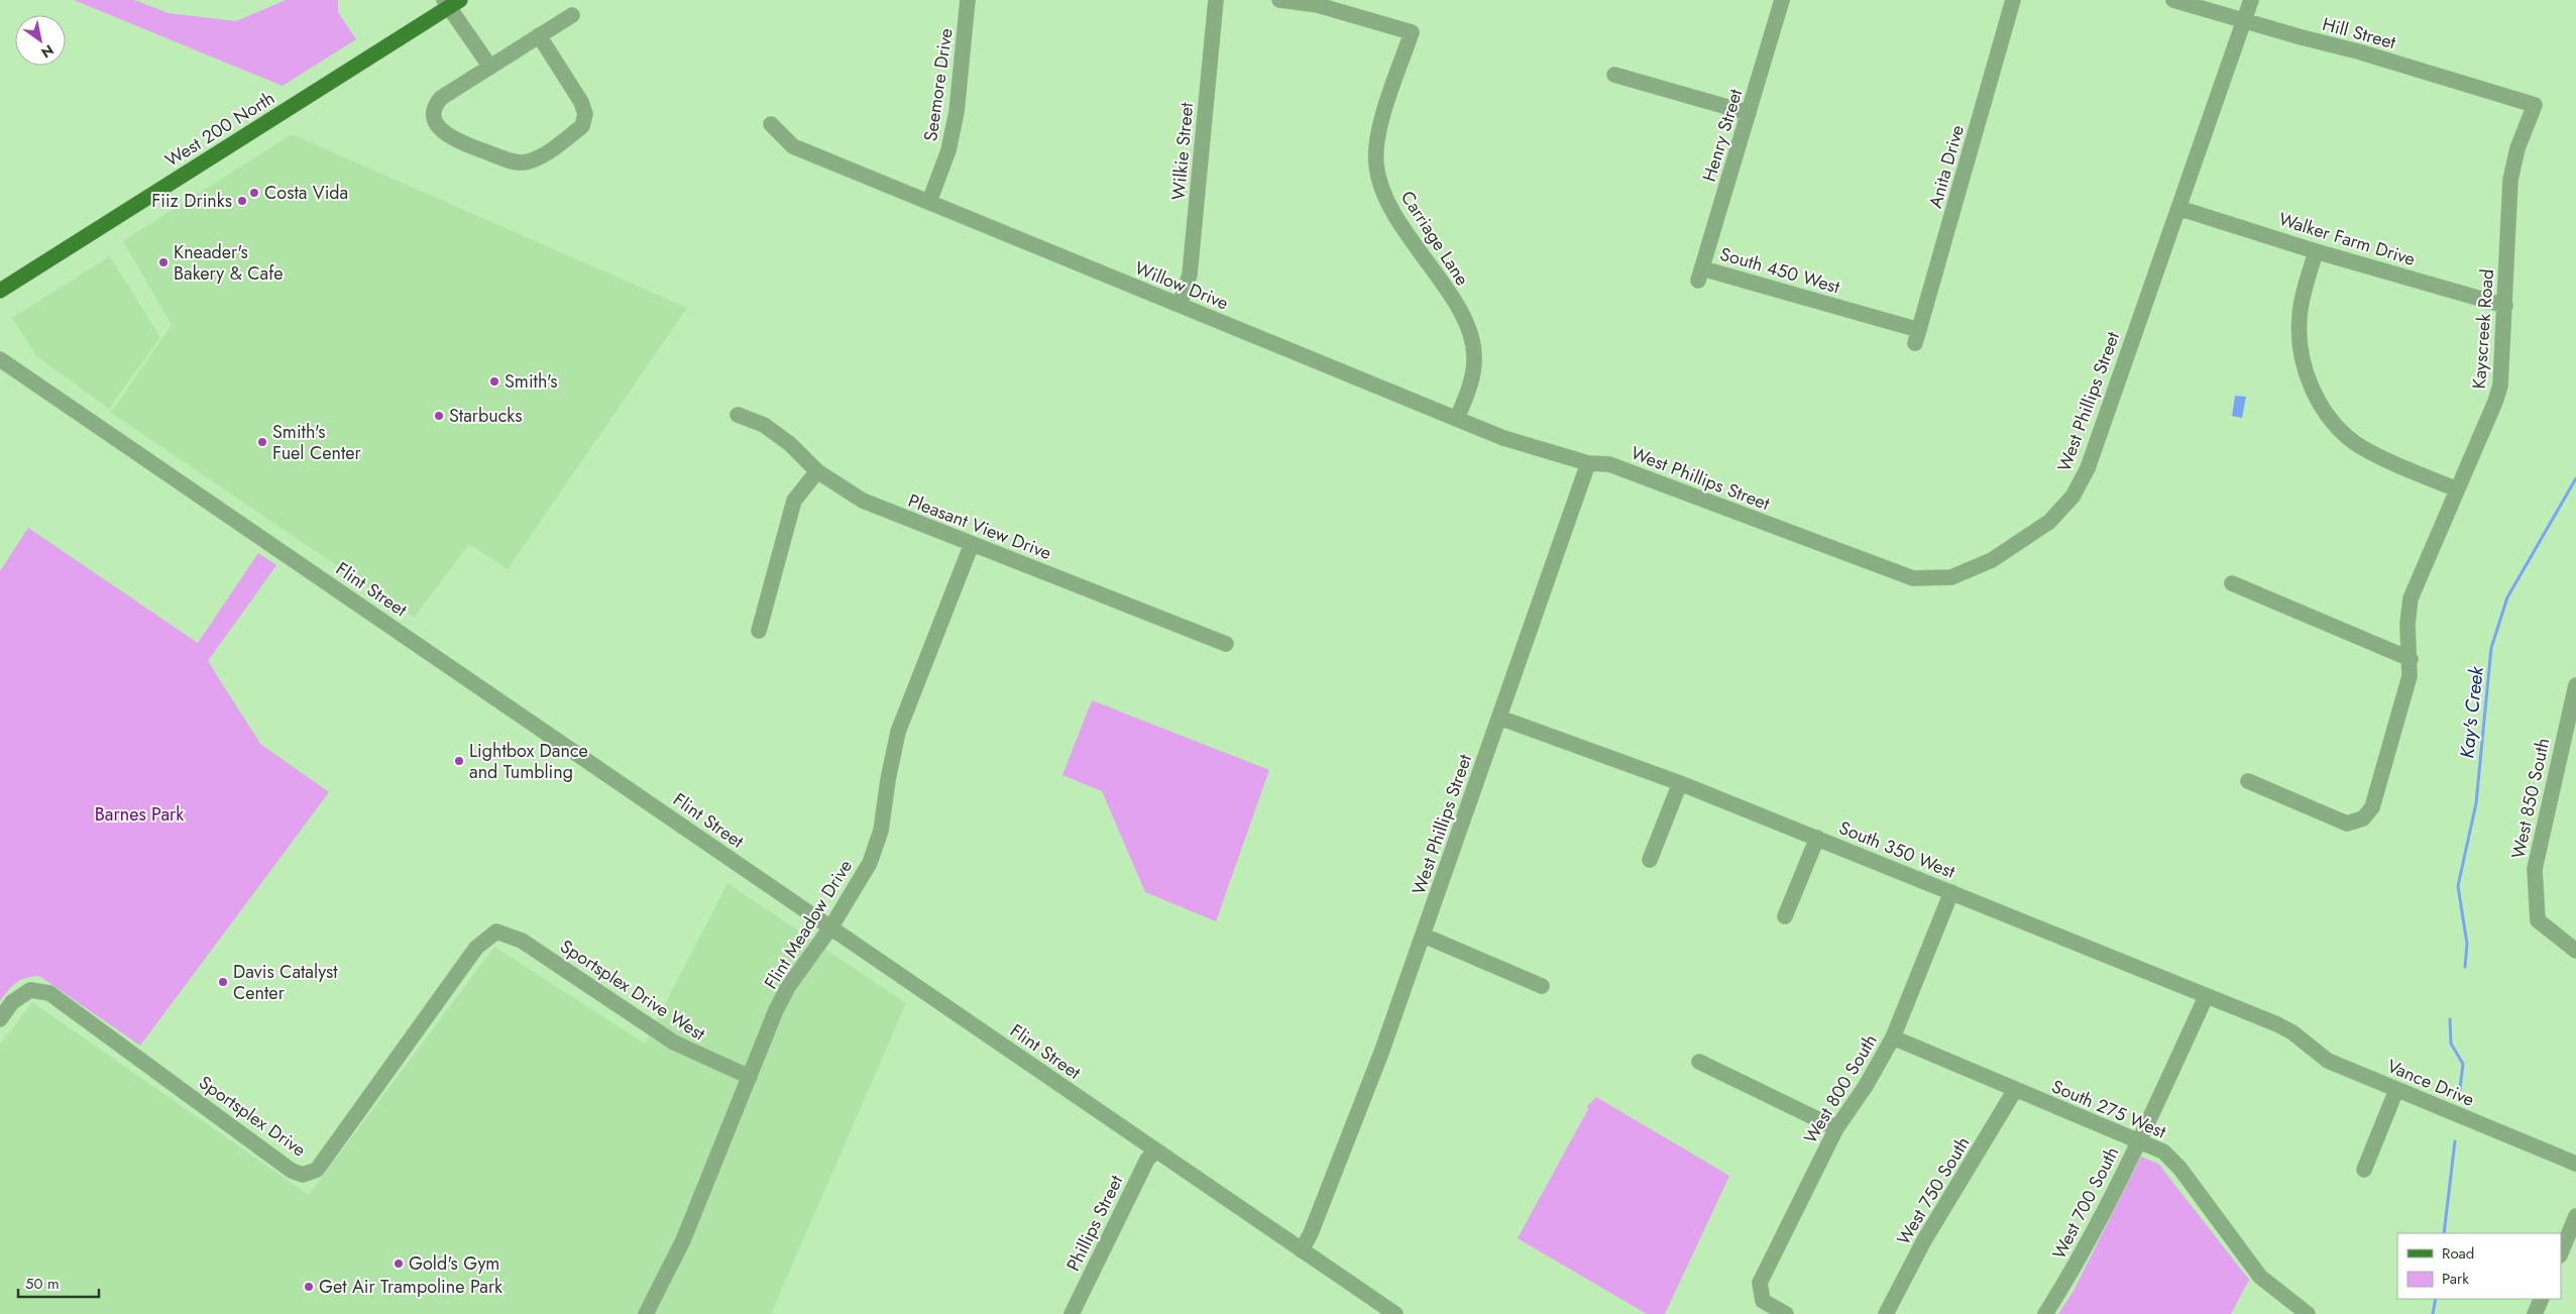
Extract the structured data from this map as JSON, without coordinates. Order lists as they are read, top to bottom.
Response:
{
  "streets": {
    "main road": ["West 200 North"],
    "street": [
      "Hill Street",
      "Seemore Drive",
      "Henry Street",
      "Wilkie Street",
      "Anita Drive",
      "Carriage Lane",
      "Walker Farm Drive",
      "South 450 West",
      "Willow Drive",
      "Kayscreek Road",
      "West Phillips Street",
      "Pleasant View Drive",
      "Flint Street",
      "West 850 South",
      "South 350 West",
      "Flint Meadow Drive",
      "Sportsplex Drive West",
      "Vance Drive",
      "West 800 South",
      "South 275 West",
      "Sportsplex Drive",
      "West 750 South",
      "West 700 South",
      "Phillips Street"
    ]
  },
  "crossings": [
    ["Hill Street", "Kayscreek Road"],
    ["Hill Street", "West Phillips Street"],
    ["Seemore Drive", "Willow Drive"],
    ["Henry Street", "South 450 West"],
    ["Wilkie Street", "Willow Drive"],
    ["Anita Drive", "South 450 West"],
    ["Carriage Lane", "Willow Drive"],
    ["Walker Farm Drive", "Kayscreek Road"],
    ["Walker Farm Drive", "West Phillips Street"],
    ["Willow Drive", "West Phillips Street"],
    ["West Phillips Street", "Flint Street"],
    ["West Phillips Street", "South 350 West"],
    ["Pleasant View Drive", "Flint Meadow Drive"],
    ["Flint Street", "Flint Meadow Drive"],
    ["Flint Street", "Phillips Street"],
    ["South 350 West", "Vance Drive"],
    ["South 350 West", "West 800 South"],
    ["South 350 West", "West 700 South"],
    ["Flint Meadow Drive", "Sportsplex Drive West"],
    ["Sportsplex Drive West", "Sportsplex Drive"],
    ["West 800 South", "South 275 West"],
    ["South 275 West", "West 750 South"],
    ["South 275 West", "West 700 South"]
  ],
  "water": ["Kay's Creek"],
  "parks": ["Barnes Park"],
  "places": [
    "Costa Vida",
    "Fiiz Drinks",
    "Kneader's Bakery & Cafe",
    "Smith's",
    "Starbucks",
    "Smith's Fuel Center",
    "Lightbox Dance and Tumbling",
    "Davis Catalyst Center",
    "Gold's Gym",
    "Get Air Trampoline Park"
  ],
  "legend": ["Road", "Park"],
  "scale_bar": "50 m",
  "north": "bottom right"
}
